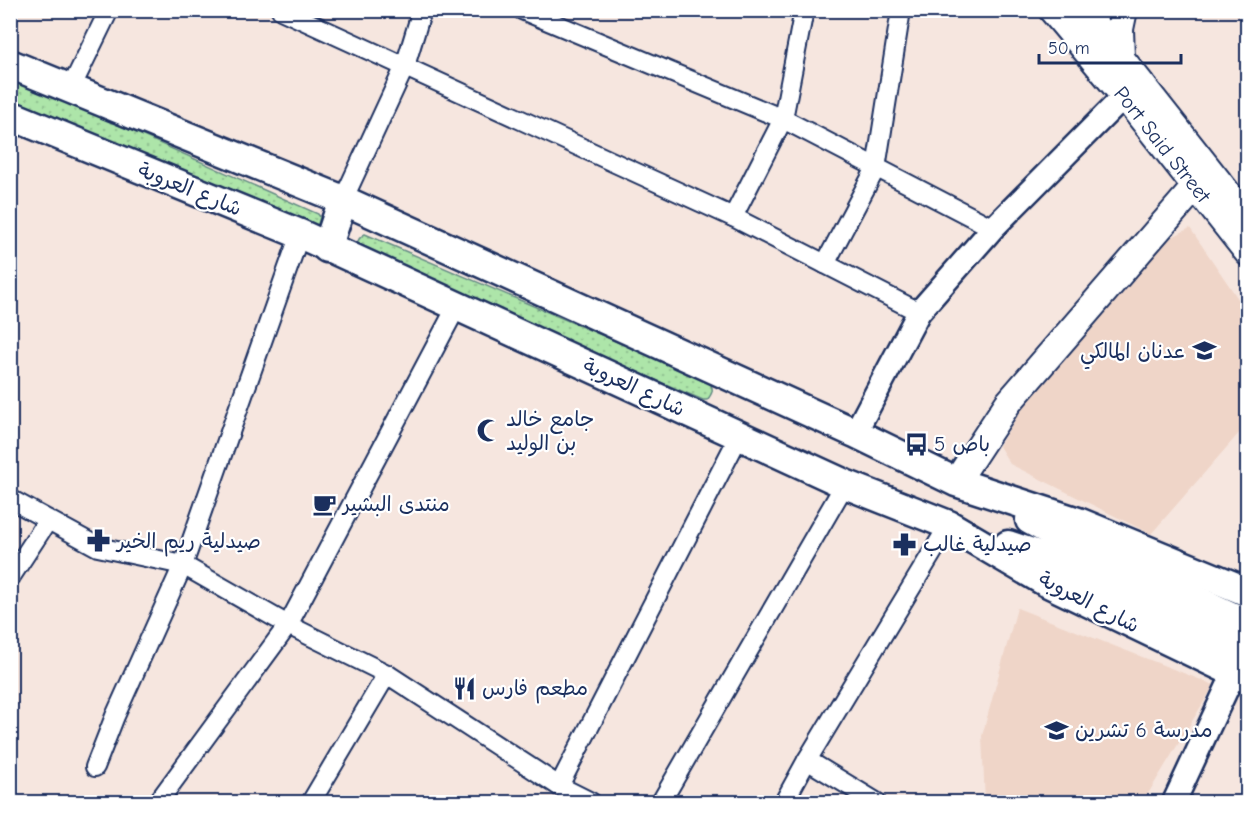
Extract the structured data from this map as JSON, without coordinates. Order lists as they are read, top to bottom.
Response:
{
  "streets": {
    "main road": ["Port Said Street", "شارع العروبة"]
  },
  "places": {
    "school or university": ["عدنان المالكي", "مدرسة 6 تشرين"],
    "mosque": ["جامع خالد بن الوليد"],
    "bus stop": ["باص 5"],
    "cafe": ["منتدى البشير"],
    "pharmacy": ["صيدلية ريم الخير", "صيدلية غالب"],
    "restaurant": ["مطعم فارس"]
  },
  "scale_bar": "50 m"
}
